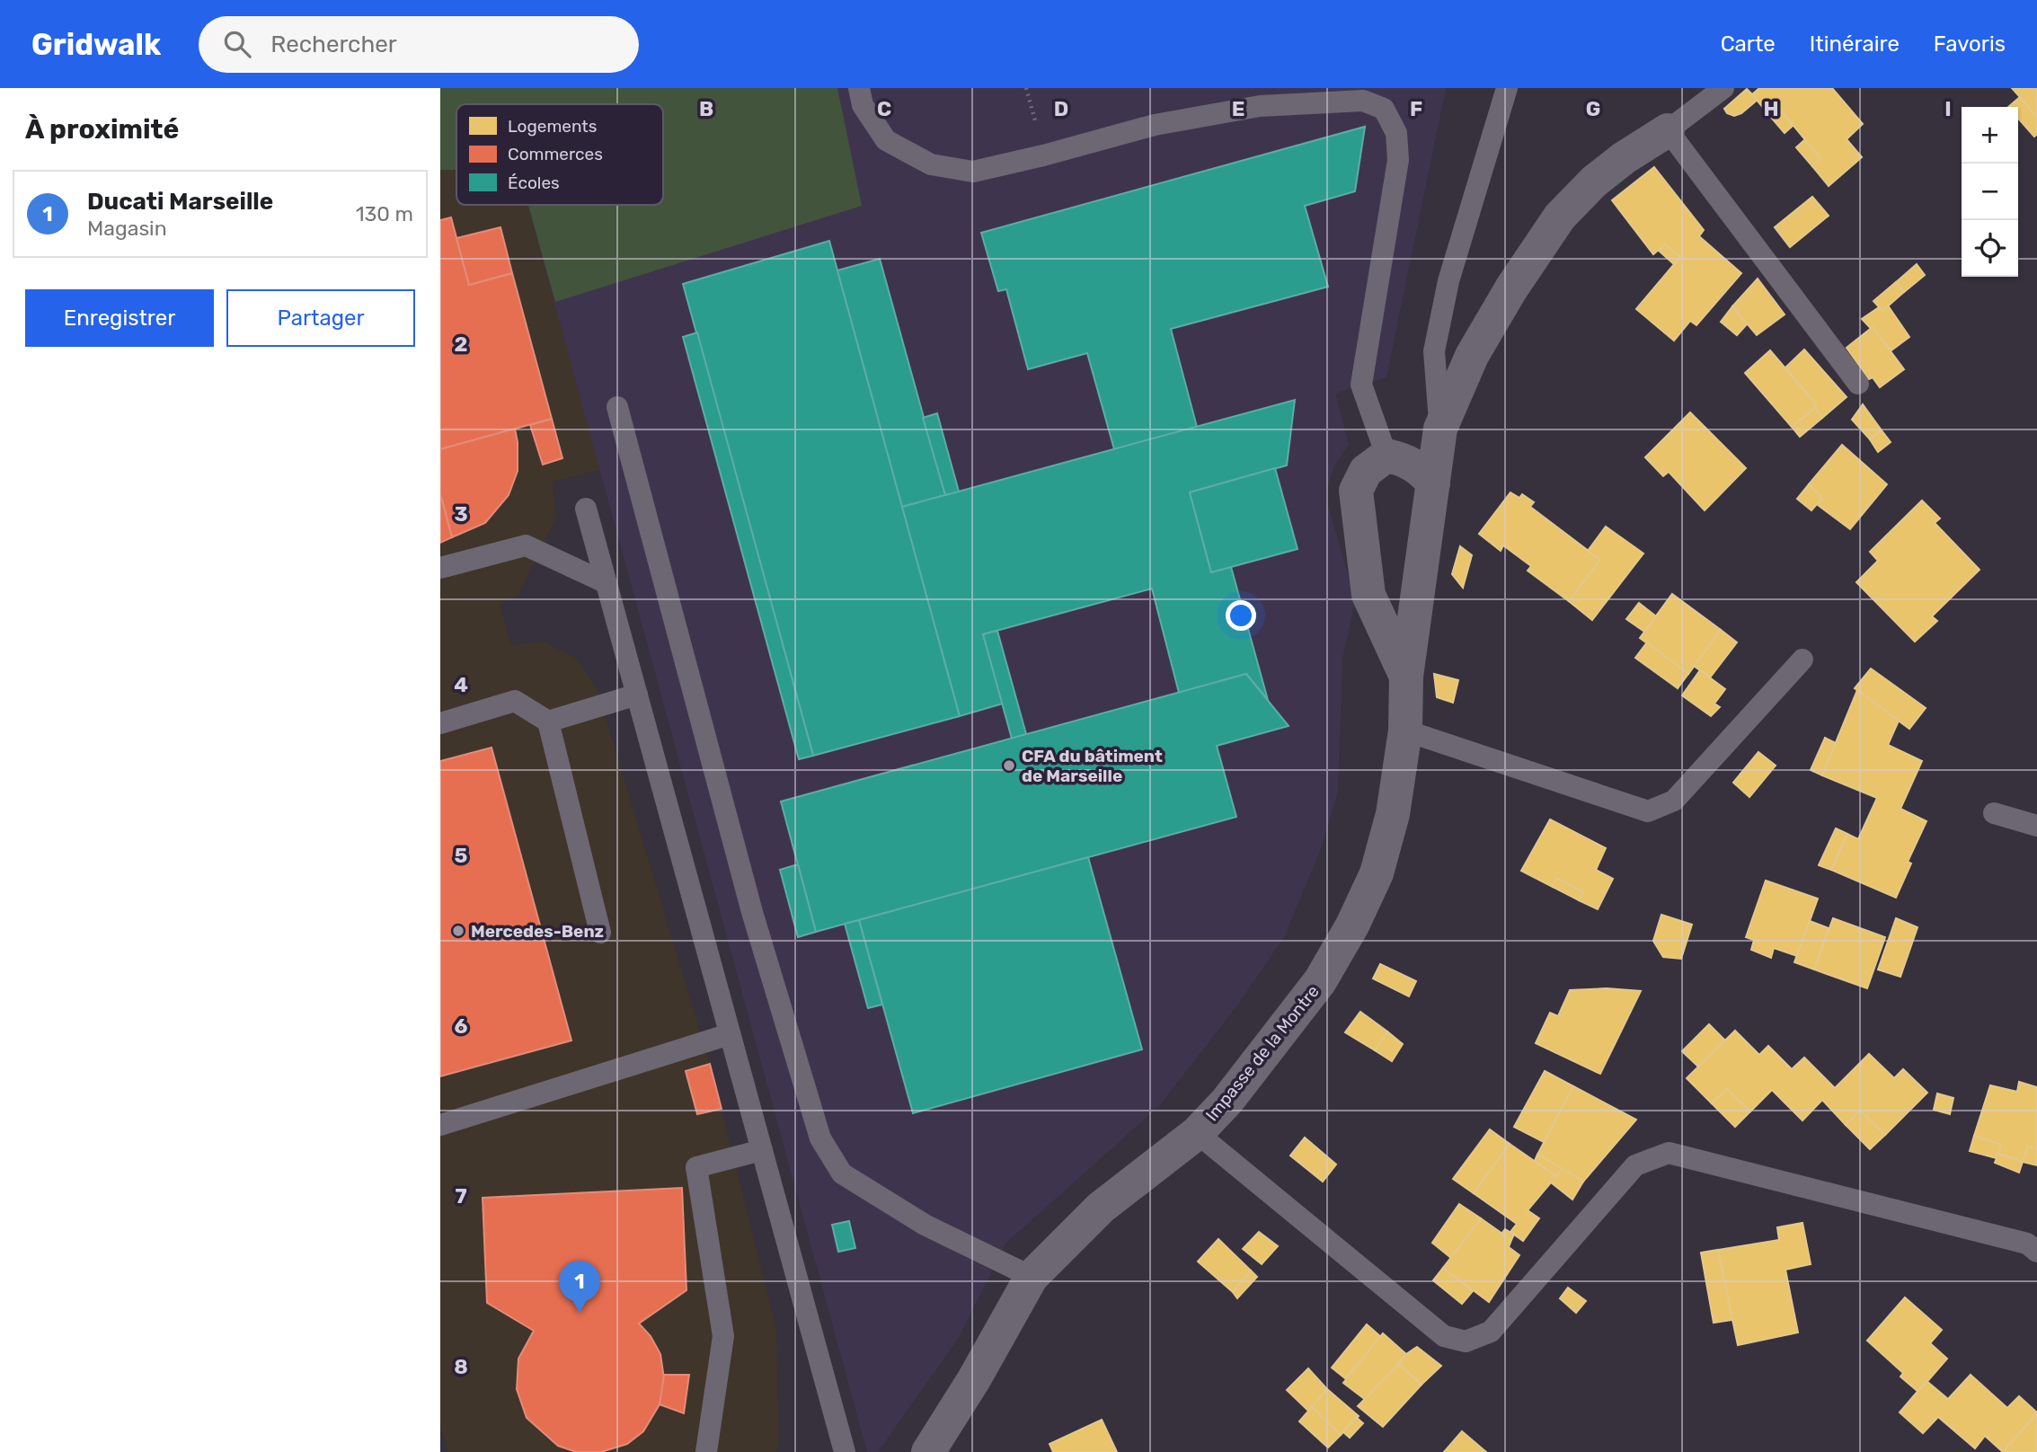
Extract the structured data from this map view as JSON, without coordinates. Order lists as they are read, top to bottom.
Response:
{
  "streets": {
    "street": ["Impasse de la Montre"]
  },
  "places": ["CFA du bâtiment de Marseille", "Mercedes-Benz"],
  "legend": ["Logements", "Commerces", "Écoles"],
  "page": {
    "header": "Gridwalk",
    "search": "Rechercher",
    "nav": ["Carte", "Itinéraire", "Favoris"],
    "heading": "À proximité",
    "map_buttons": ["+", "−"],
    "list": [
      {
        "mark": "1",
        "name": "Ducati Marseille",
        "note": "Magasin",
        "value": "130 m"
      }
    ],
    "buttons": ["Enregistrer", "Partager"],
    "pins": "1"
  },
  "grid": {
    "columns": [
      "B",
      "C",
      "D",
      "E",
      "F",
      "G",
      "H",
      "I"
    ],
    "rows": [
      "2",
      "3",
      "4",
      "5",
      "6",
      "7",
      "8"
    ]
  }
}
